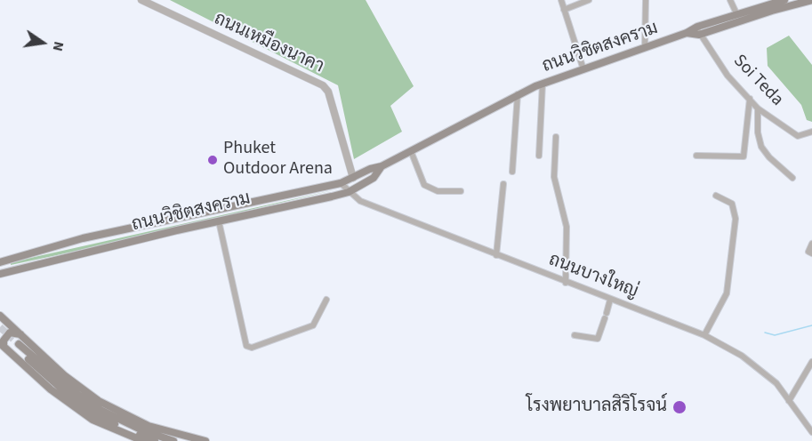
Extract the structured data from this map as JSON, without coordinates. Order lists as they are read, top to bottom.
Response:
{
  "streets": {
    "main road": ["ถนนวิชิตสงคราม"],
    "street": ["ถนนเหมืองนาคา", "Soi Teda", "ถนนบางใหญ่"]
  },
  "crossings": [
    ["ถนนเหมืองนาคา", "ถนนวิชิตสงคราม"],
    ["ถนนวิชิตสงคราม", "Soi Teda"],
    ["ถนนวิชิตสงคราม", "ถนนบางใหญ่"]
  ],
  "places": ["Phuket Outdoor Arena", "โรงพยาบาลสิริโรจน์"],
  "north": "right"
}
